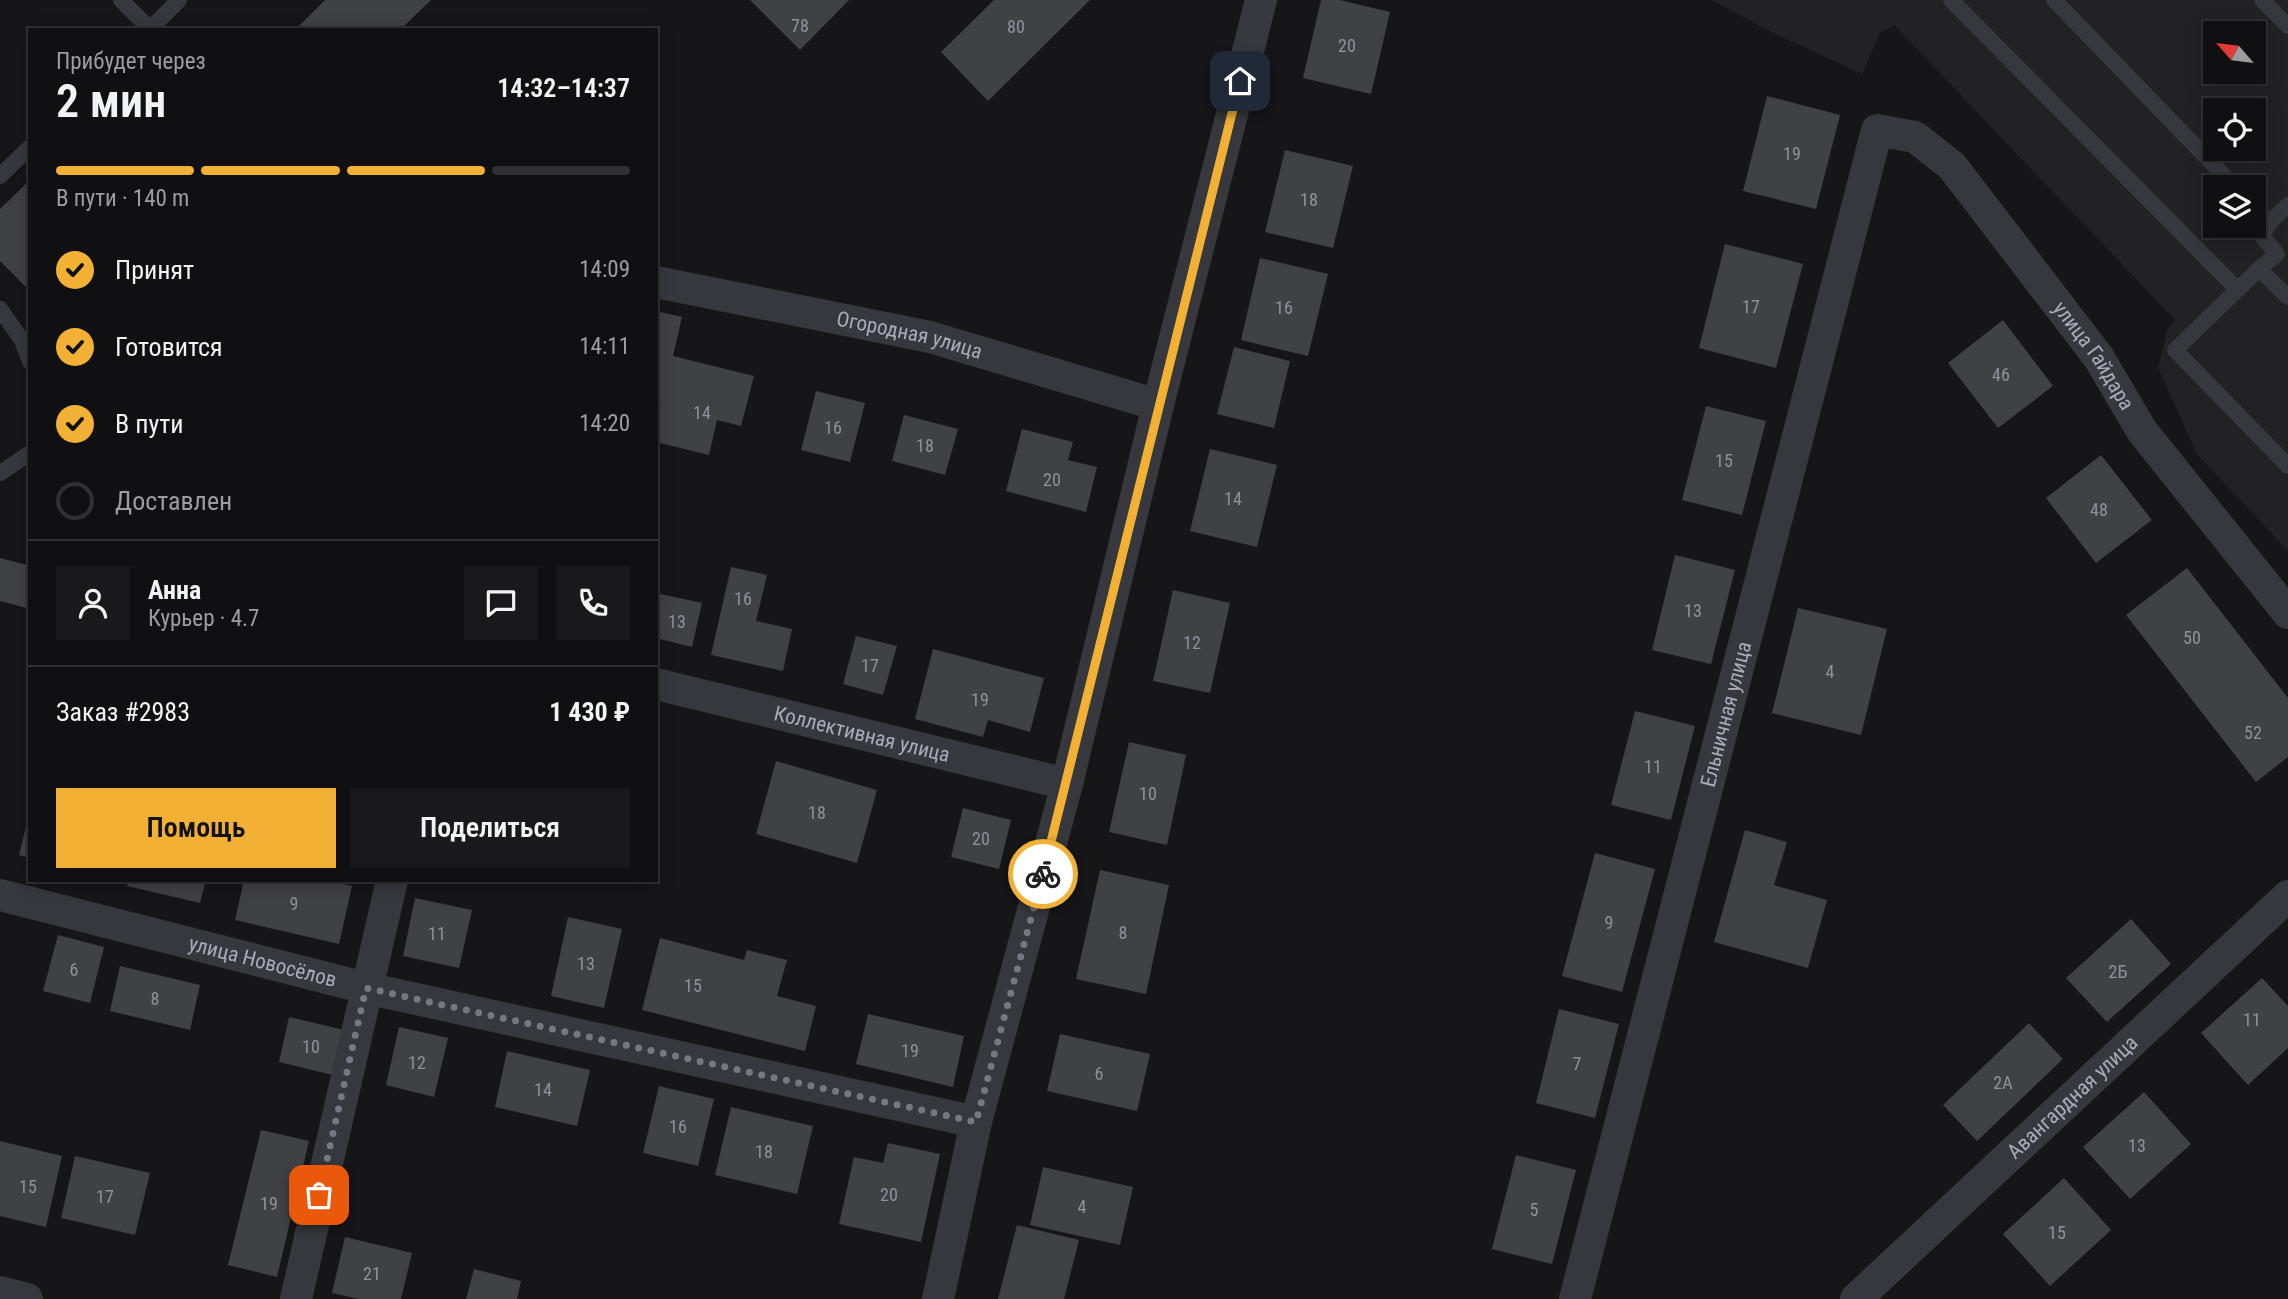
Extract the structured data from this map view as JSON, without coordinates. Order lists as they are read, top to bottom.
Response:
{
  "streets": {
    "street": [
      "Огородная улица",
      "улица Гайдара",
      "Ельничная улица",
      "Коллективная улица",
      "улица Новосёлов",
      "Авангардная улица"
    ]
  },
  "crossings": [
    ["улица Гайдара", "Ельничная улица"]
  ],
  "house_numbers": [
    "78",
    "80",
    "20",
    "19",
    "18",
    "17",
    "16",
    "46",
    "14",
    "16",
    "18",
    "15",
    "20",
    "14",
    "48",
    "16",
    "13",
    "13",
    "50",
    "12",
    "17",
    "4",
    "19",
    "52",
    "11",
    "10",
    "18",
    "20",
    "9",
    "9",
    "8",
    "11",
    "13",
    "6",
    "2Б",
    "15",
    "8",
    "11",
    "10",
    "19",
    "12",
    "7",
    "6",
    "2А",
    "14",
    "16",
    "13",
    "18",
    "15",
    "20",
    "17",
    "19",
    "4",
    "5",
    "15",
    "21"
  ],
  "north": "top left",
  "page": {
    "heading": ["2 мин", "Прибудет через", "14:32–14:37"],
    "panel": [
      "Анна",
      "Курьер · 4.7",
      "Заказ #2983",
      "1 430 ₽"
    ],
    "bar": "В пути · 140 m",
    "list": [
      ["Принят", "14:09"],
      ["Готовится", "14:11"],
      ["В пути", "14:20"],
      "Доставлен"
    ],
    "buttons": ["Помощь", "Поделиться"]
  }
}
